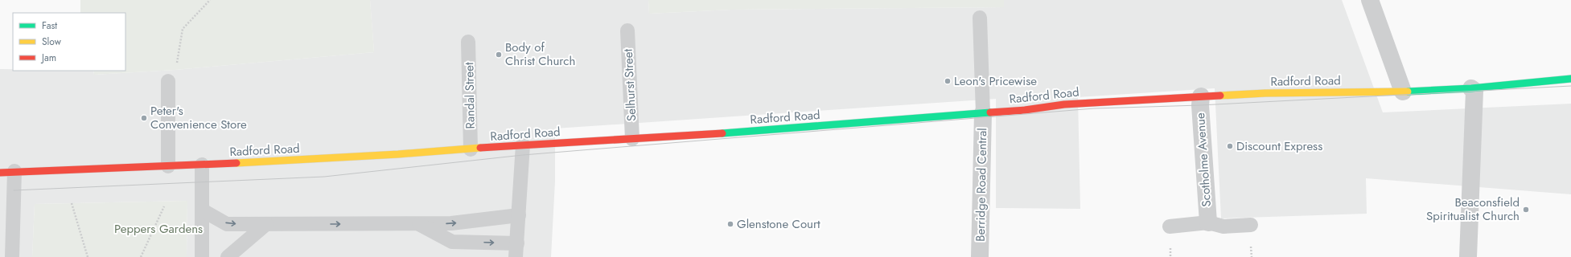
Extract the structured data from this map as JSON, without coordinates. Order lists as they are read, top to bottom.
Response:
{
  "streets": {
    "street": ["Radford Road", "Scotholme Avenue", "Berridge Road Central"],
    "lane": ["Selhurst Street", "Randal Street"]
  },
  "crossings": [
    ["Radford Road", "Selhurst Street"],
    ["Radford Road", "Randal Street"],
    ["Radford Road", "Scotholme Avenue"],
    ["Radford Road", "Berridge Road Central"]
  ],
  "parks": ["Peppers Gardens"],
  "places": [
    "Body of Christ Church",
    "Leon's Pricewise",
    "Peter's Convenience Store",
    "Discount Express",
    "Beaconsfield Spiritualist Church",
    "Glenstone Court"
  ],
  "legend": ["Fast", "Slow", "Jam"]
}
